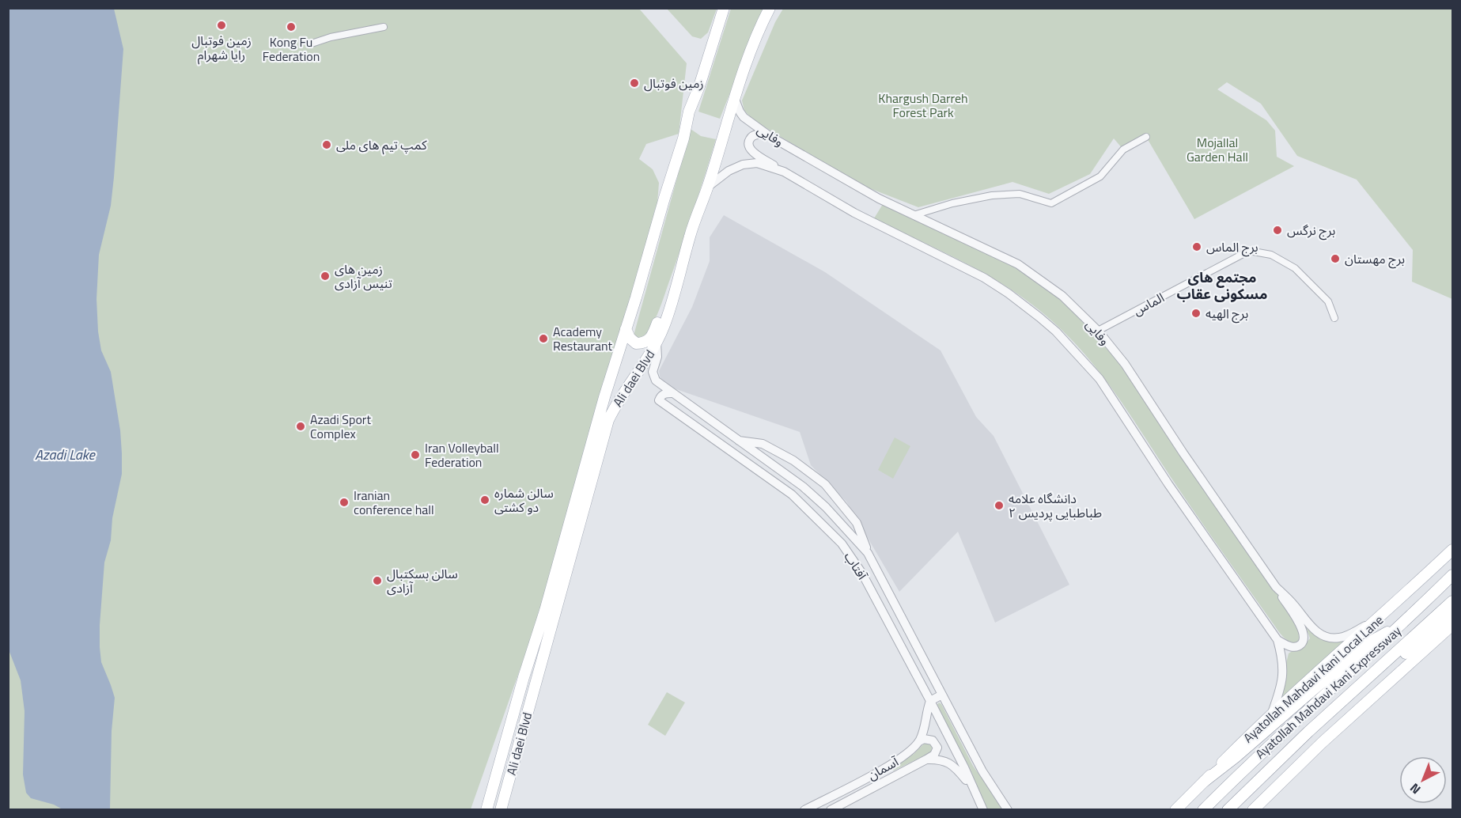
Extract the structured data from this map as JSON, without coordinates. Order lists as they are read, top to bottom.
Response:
{
  "streets": {
    "main road": ["Ali daei Blvd", "Ayatollah Mahdavi Kani Local Lane", "Ayatollah Mahdavi Kani Expressway"],
    "street": [
      "وفایی",
      "الماس",
      "آفتاب",
      "آسمان"
    ]
  },
  "crossings": [
    ["وفایی", "الماس"],
    ["وفایی", "Ali daei Blvd"],
    ["وفایی", "Ayatollah Mahdavi Kani Local Lane"],
    ["Ali daei Blvd", "آفتاب"]
  ],
  "districts": ["مجتمع های مسکونی عقاب"],
  "water": ["Azadi Lake"],
  "parks": ["Khargush Darreh Forest Park", "Mojallal Garden Hall"],
  "places": [
    "زمین فوتبال رایا شهرام",
    "Kong Fu Federation",
    "زمین فوتبال",
    "کمپ تیم های ملی",
    "برج نرگس",
    "برج الماس",
    "برج مهستان",
    "زمین های تنیس آزادی",
    "برج الهیه",
    "Academy Restaurant",
    "Azadi Sport Complex",
    "Iran Volleyball Federation",
    "سالن شماره دو کشتی",
    "Iranian conference hall",
    "دانشگاه علامه طباطبایی پردیس ۲",
    "سالن بسکتبال آزادی"
  ],
  "north": "bottom left"
}
